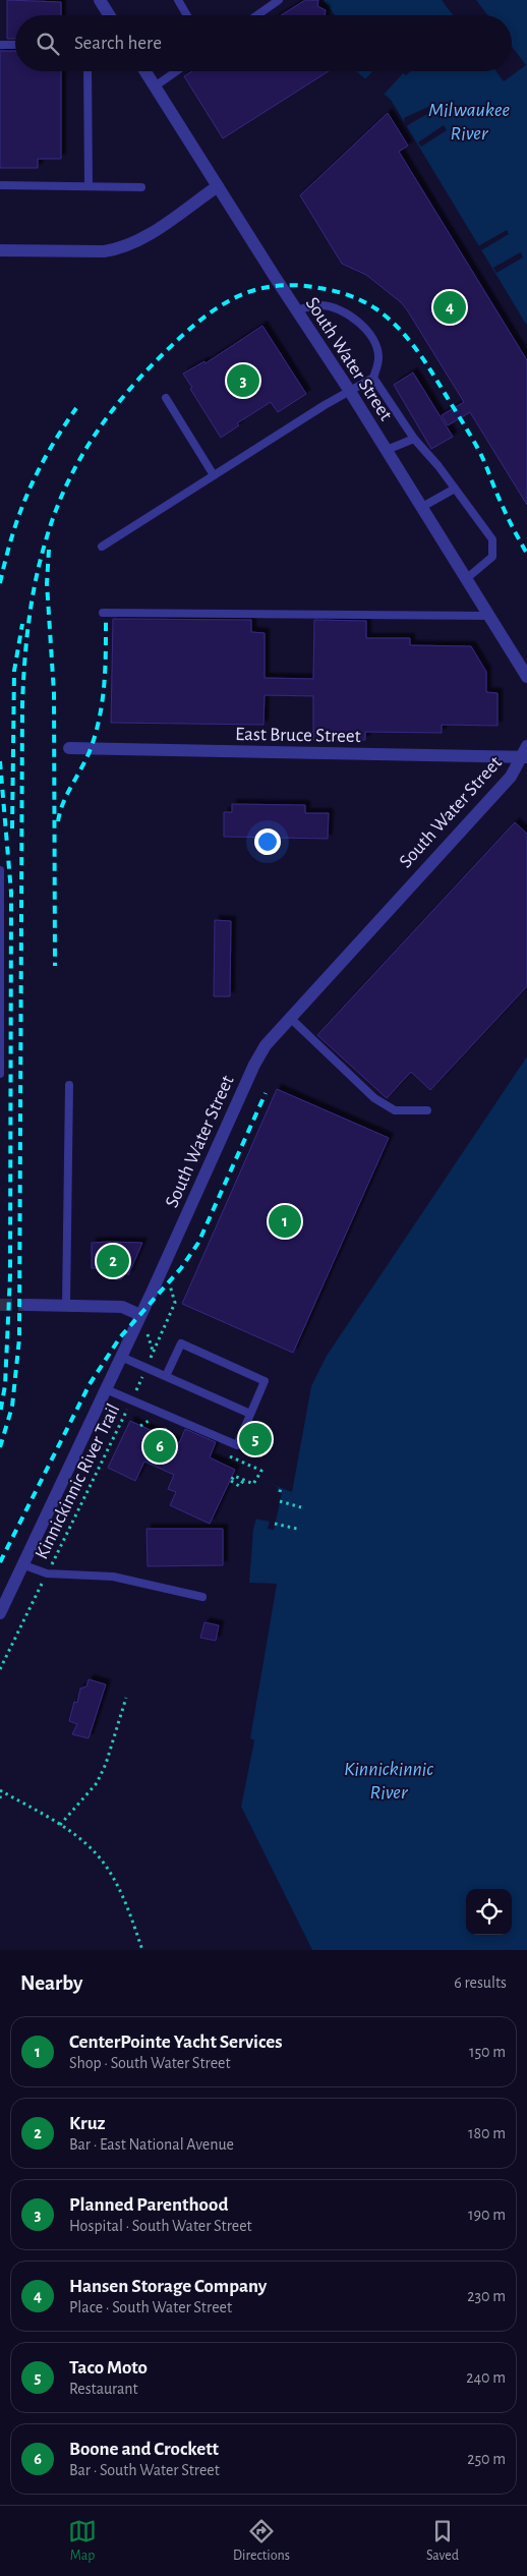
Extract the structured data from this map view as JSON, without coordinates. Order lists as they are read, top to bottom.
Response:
{
  "streets": {
    "street": ["South Water Street", "East Bruce Street"],
    "path": ["Kinnickinnic River Trail"]
  },
  "crossings": [
    ["South Water Street", "East Bruce Street"]
  ],
  "water": ["Milwaukee River", "Kinnickinnic River"],
  "page": {
    "search": "Search here",
    "pins": [
      "4",
      "3",
      "1",
      "2",
      "5",
      "6"
    ],
    "heading": ["Nearby", "6 results"],
    "list": [
      {
        "mark": "1",
        "name": "CenterPointe Yacht Services",
        "note": "Shop · South Water Street",
        "value": "150 m"
      },
      {
        "mark": "2",
        "name": "Kruz",
        "note": "Bar · East National Avenue",
        "value": "180 m"
      },
      {
        "mark": "3",
        "name": "Planned Parenthood",
        "note": "Hospital · South Water Street",
        "value": "190 m"
      },
      {
        "mark": "4",
        "name": "Hansen Storage Company",
        "note": "Place · South Water Street",
        "value": "230 m"
      },
      {
        "mark": "5",
        "name": "Taco Moto",
        "note": "Restaurant",
        "value": "240 m"
      },
      {
        "mark": "6",
        "name": "Boone and Crockett",
        "note": "Bar · South Water Street",
        "value": "250 m"
      }
    ],
    "nav": ["Map", "Directions", "Saved"]
  }
}
